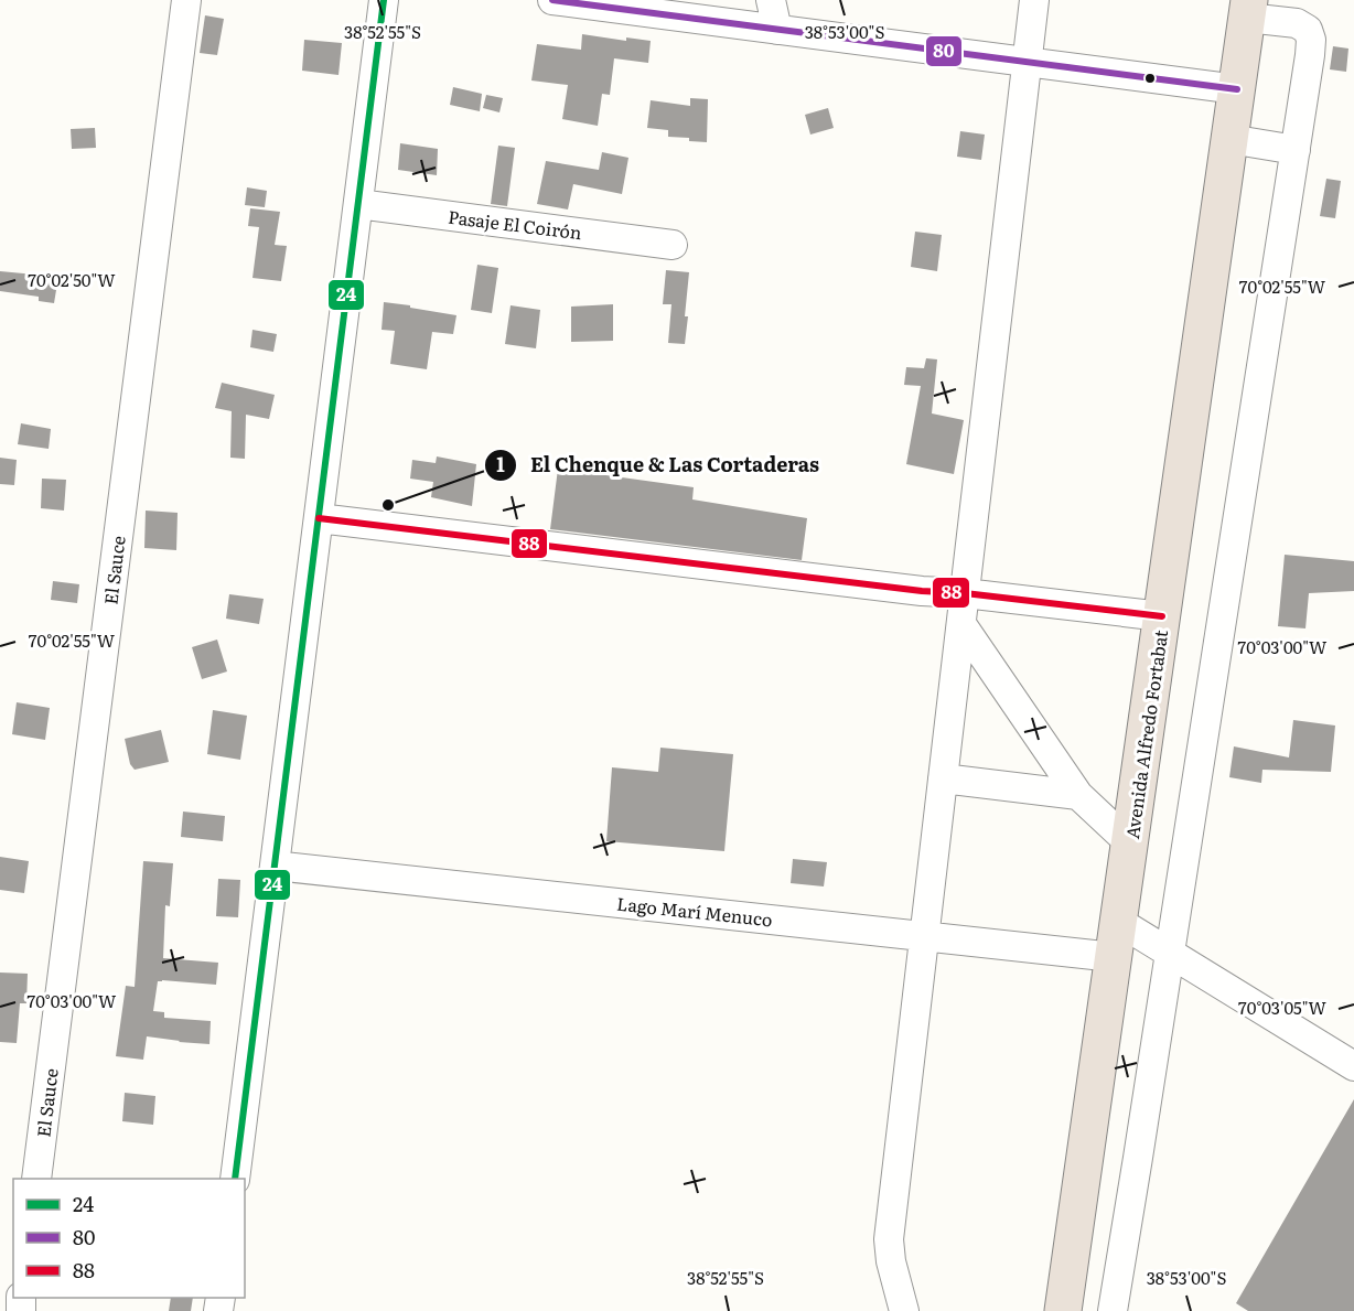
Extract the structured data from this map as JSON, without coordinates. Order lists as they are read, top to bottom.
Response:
{
  "streets": {
    "highway": ["Avenida Alfredo Fortabat"],
    "street": ["Pasaje El Coirón", "El Sauce", "Lago Marí Menuco"]
  },
  "crossings": [
    ["Avenida Alfredo Fortabat", "Lago Marí Menuco"]
  ],
  "places": ["El Chenque & Las Cortaderas"],
  "lines": ["transit line 24", "transit line 80", "transit line 88"],
  "legend": ["24", "80", "88"],
  "coordinates": [
    "38°52'55\"S",
    "38°53'00\"S",
    "70°02'50\"W",
    "70°02'55\"W",
    "70°03'00\"W",
    "70°03'05\"W"
  ]
}
